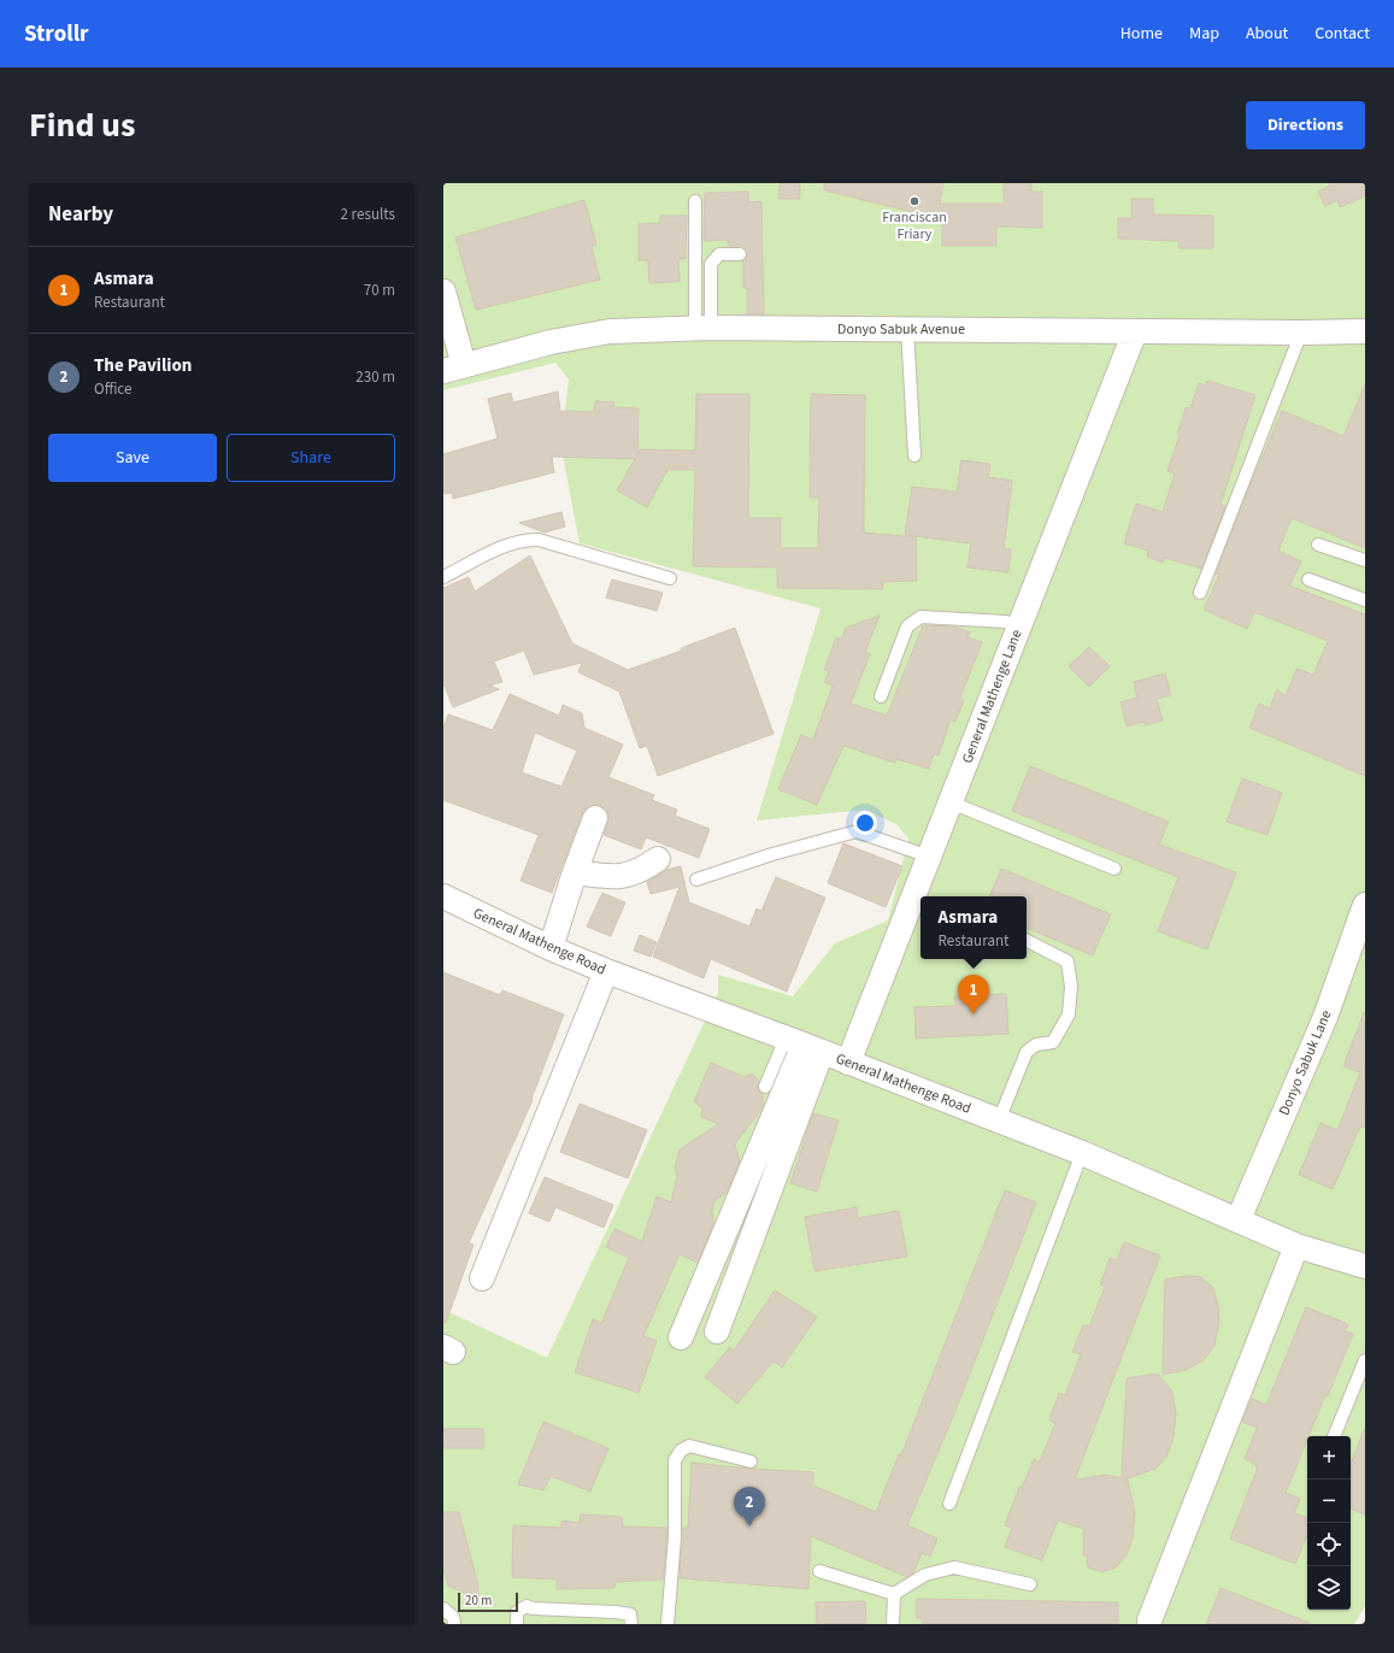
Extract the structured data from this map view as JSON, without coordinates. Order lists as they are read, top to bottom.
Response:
{
  "streets": {
    "street": [
      "Donyo Sabuk Avenue",
      "General Mathenge Lane",
      "General Mathenge Road",
      "Donyo Sabuk Lane"
    ]
  },
  "crossings": [
    ["Donyo Sabuk Avenue", "General Mathenge Lane"],
    ["General Mathenge Lane", "General Mathenge Road"],
    ["General Mathenge Road", "Donyo Sabuk Lane"]
  ],
  "places": ["Franciscan Friary"],
  "scale_bar": "20 m",
  "page": {
    "header": "Strollr",
    "nav": [
      "Home",
      "Map",
      "About",
      "Contact"
    ],
    "title": "Find us",
    "buttons": [
      "Directions",
      ["Save", "Share"]
    ],
    "heading": ["Nearby", "2 results"],
    "list": [
      {
        "mark": "1",
        "name": "Asmara",
        "note": "Restaurant",
        "value": "70 m"
      },
      {
        "mark": "2",
        "name": "The Pavilion",
        "note": "Office",
        "value": "230 m"
      }
    ],
    "popup": ["Asmara", "Restaurant"],
    "pins": ["1", "2"],
    "map_buttons": ["+", "−"],
    "scale": "20 m"
  }
}
